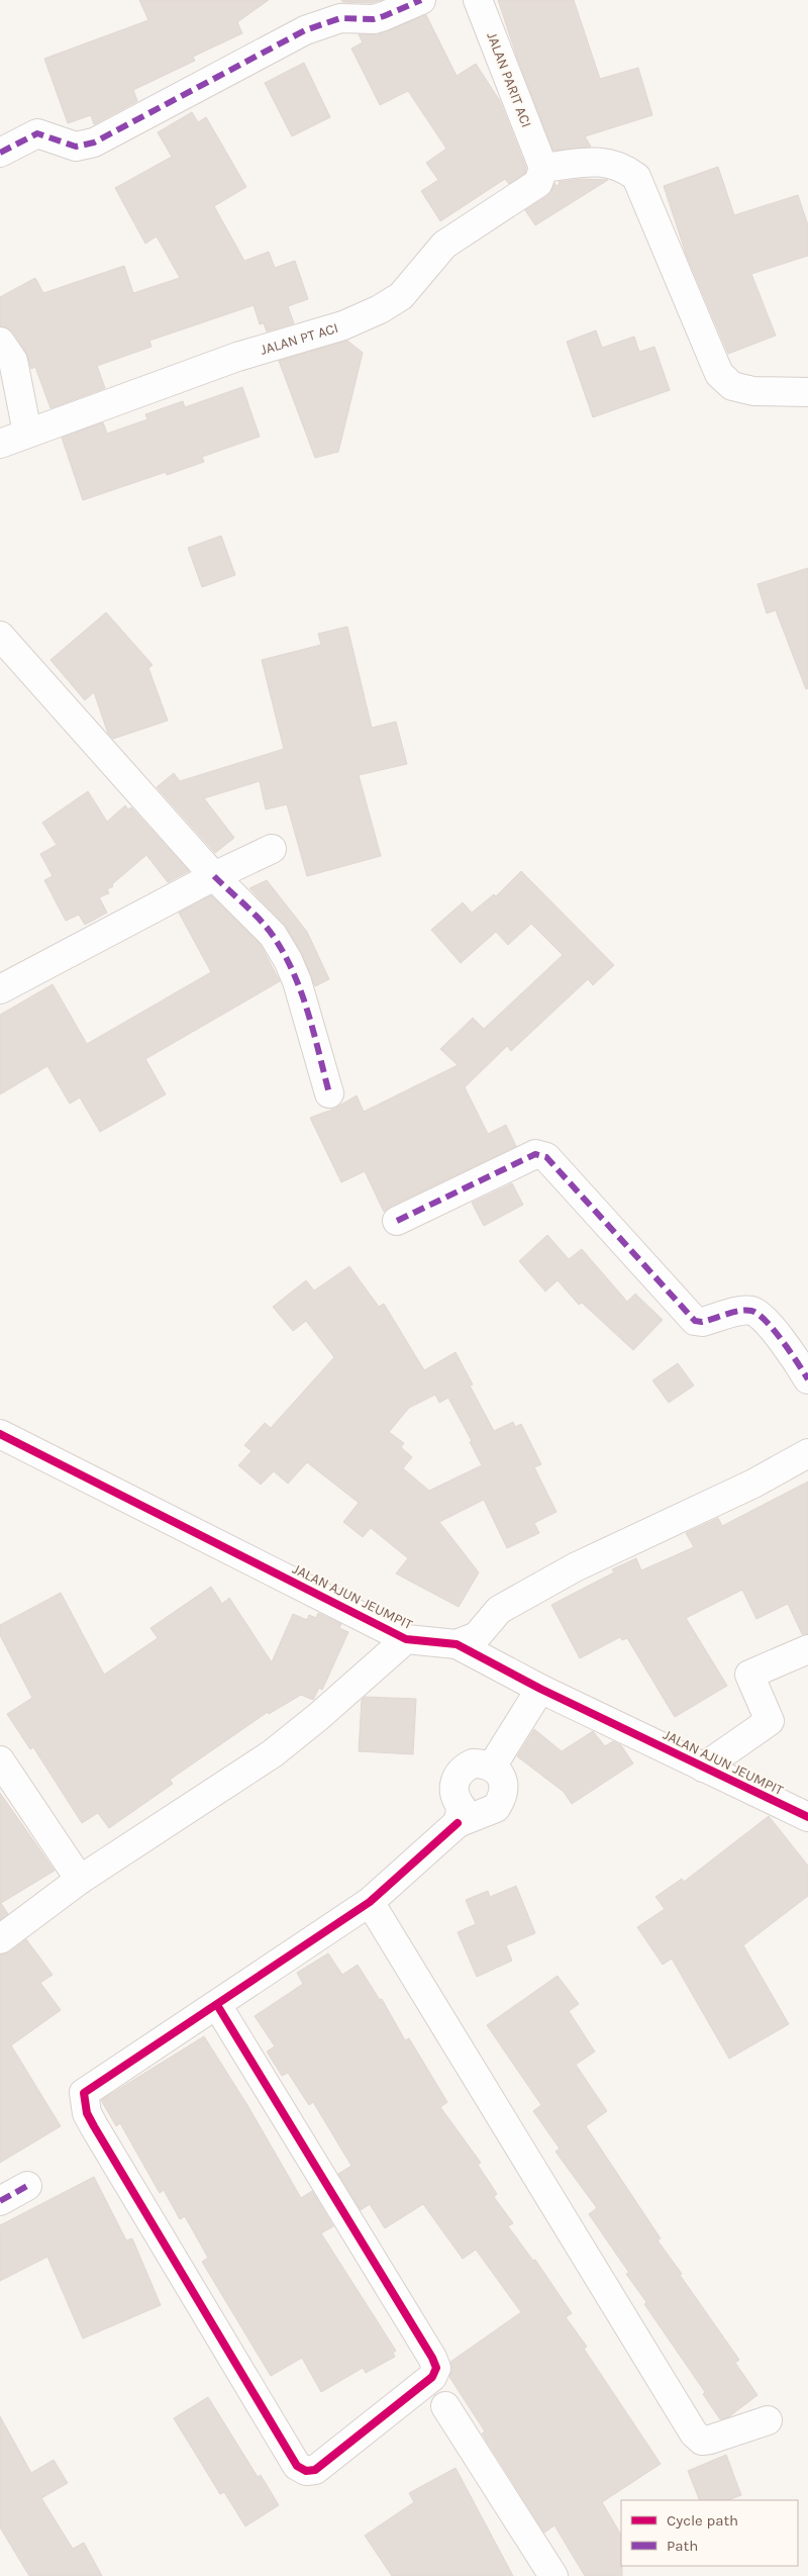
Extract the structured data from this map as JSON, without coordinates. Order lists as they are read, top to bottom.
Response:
{
  "streets": {
    "street": ["JALAN PARIT ACI", "JALAN PT ACI", "JALAN AJUN JEUMPIT"]
  },
  "crossings": [
    ["JALAN PARIT ACI", "JALAN PT ACI"]
  ],
  "legend": ["Cycle path", "Path"]
}
